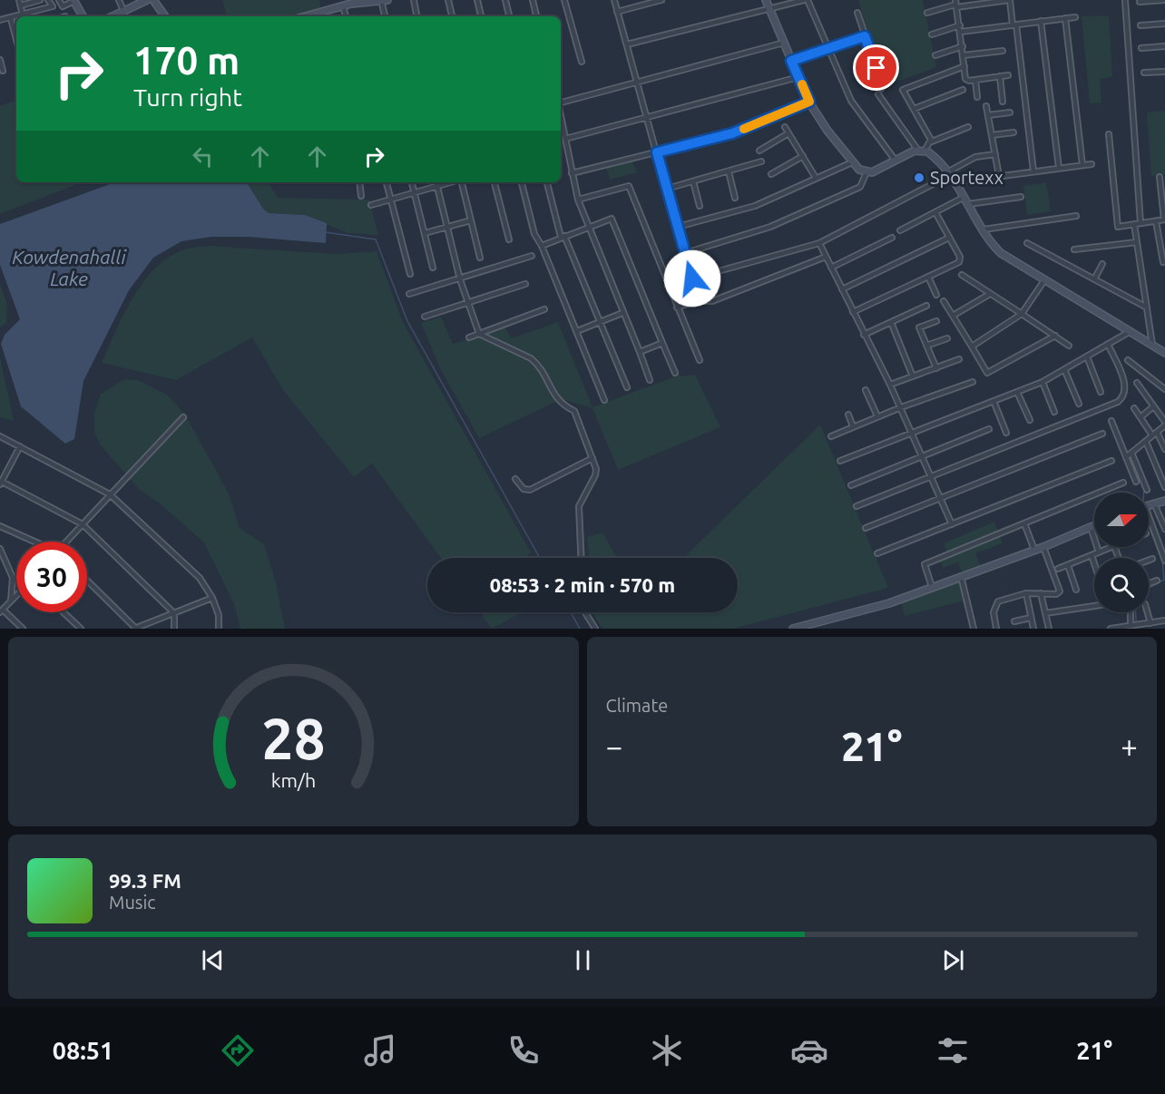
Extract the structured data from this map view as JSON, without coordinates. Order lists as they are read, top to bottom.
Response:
{
  "water": ["Kowdenahalli Lake"],
  "places": ["Sportexx"],
  "north": "right",
  "page": {
    "turn": ["170 m", "Turn right"],
    "limit": "30",
    "trip": "08:53 · 2 min · 570 m",
    "tile": "Climate",
    "heat": ["−", "21°", "+"],
    "song": ["99.3 FM", "Music"],
    "tabs": ["08:51", "21°"],
    "gauge": ["28", "km/h"]
  }
}
